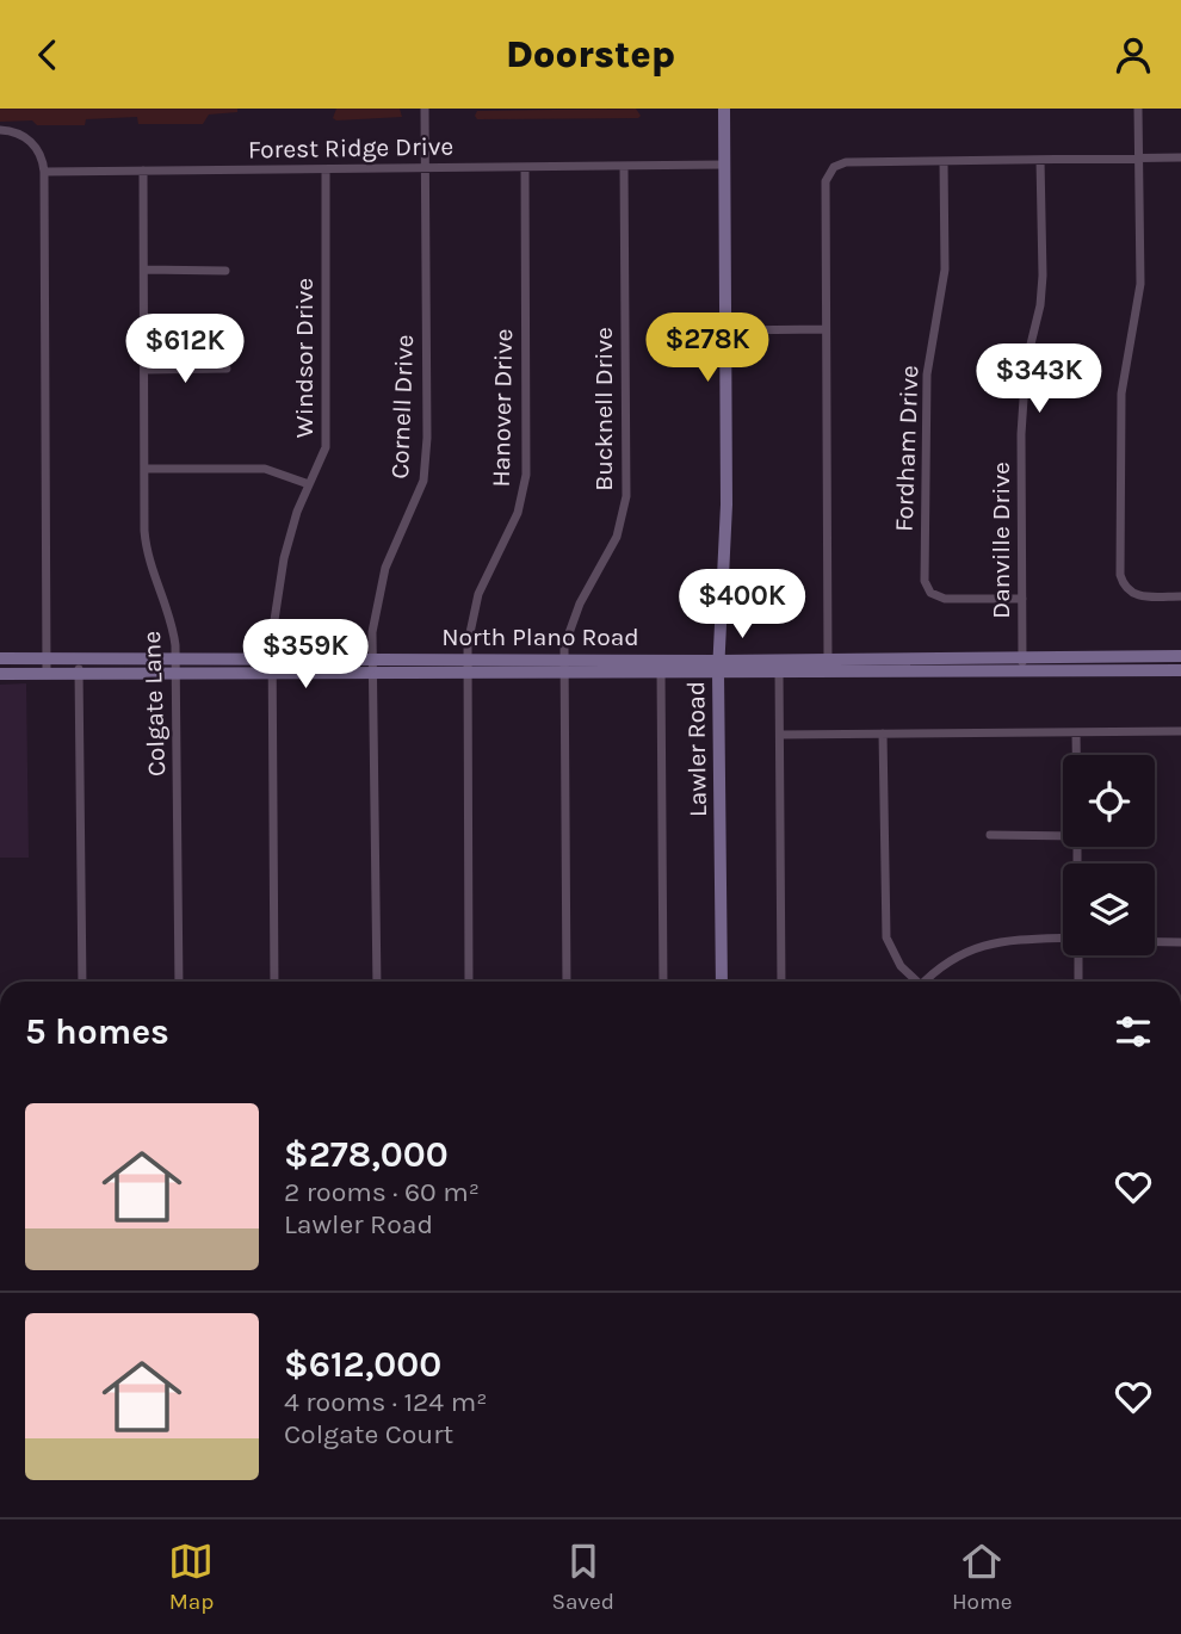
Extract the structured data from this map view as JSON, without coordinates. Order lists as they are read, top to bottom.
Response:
{
  "streets": {
    "main road": ["North Plano Road", "Lawler Road"],
    "street": [
      "Forest Ridge Drive",
      "Windsor Drive",
      "Cornell Drive",
      "Hanover Drive",
      "Bucknell Drive",
      "Fordham Drive",
      "Danville Drive",
      "Colgate Lane"
    ]
  },
  "crossings": [
    ["Forest Ridge Drive", "Windsor Drive"],
    ["Forest Ridge Drive", "Cornell Drive"],
    ["Forest Ridge Drive", "Hanover Drive"],
    ["Forest Ridge Drive", "Bucknell Drive"],
    ["Forest Ridge Drive", "Colgate Lane"],
    ["Forest Ridge Drive", "Lawler Road"],
    ["Windsor Drive", "North Plano Road"],
    ["Cornell Drive", "North Plano Road"],
    ["Hanover Drive", "North Plano Road"],
    ["Bucknell Drive", "North Plano Road"],
    ["Fordham Drive", "Danville Drive"],
    ["Danville Drive", "North Plano Road"],
    ["North Plano Road", "Colgate Lane"],
    ["North Plano Road", "Lawler Road"]
  ],
  "page": {
    "header": "Doorstep",
    "price": [
      "$278K",
      "$612K",
      "$343K",
      "$400K",
      "$359K"
    ],
    "heading": "5 homes",
    "list": [
      {
        "name": "$278,000",
        "note": "2 rooms · 60 m² · Lawler Road"
      },
      {
        "name": "$612,000",
        "note": "4 rooms · 124 m² · Colgate Court"
      }
    ],
    "tabs": ["Map", "Saved", "Home"]
  }
}
